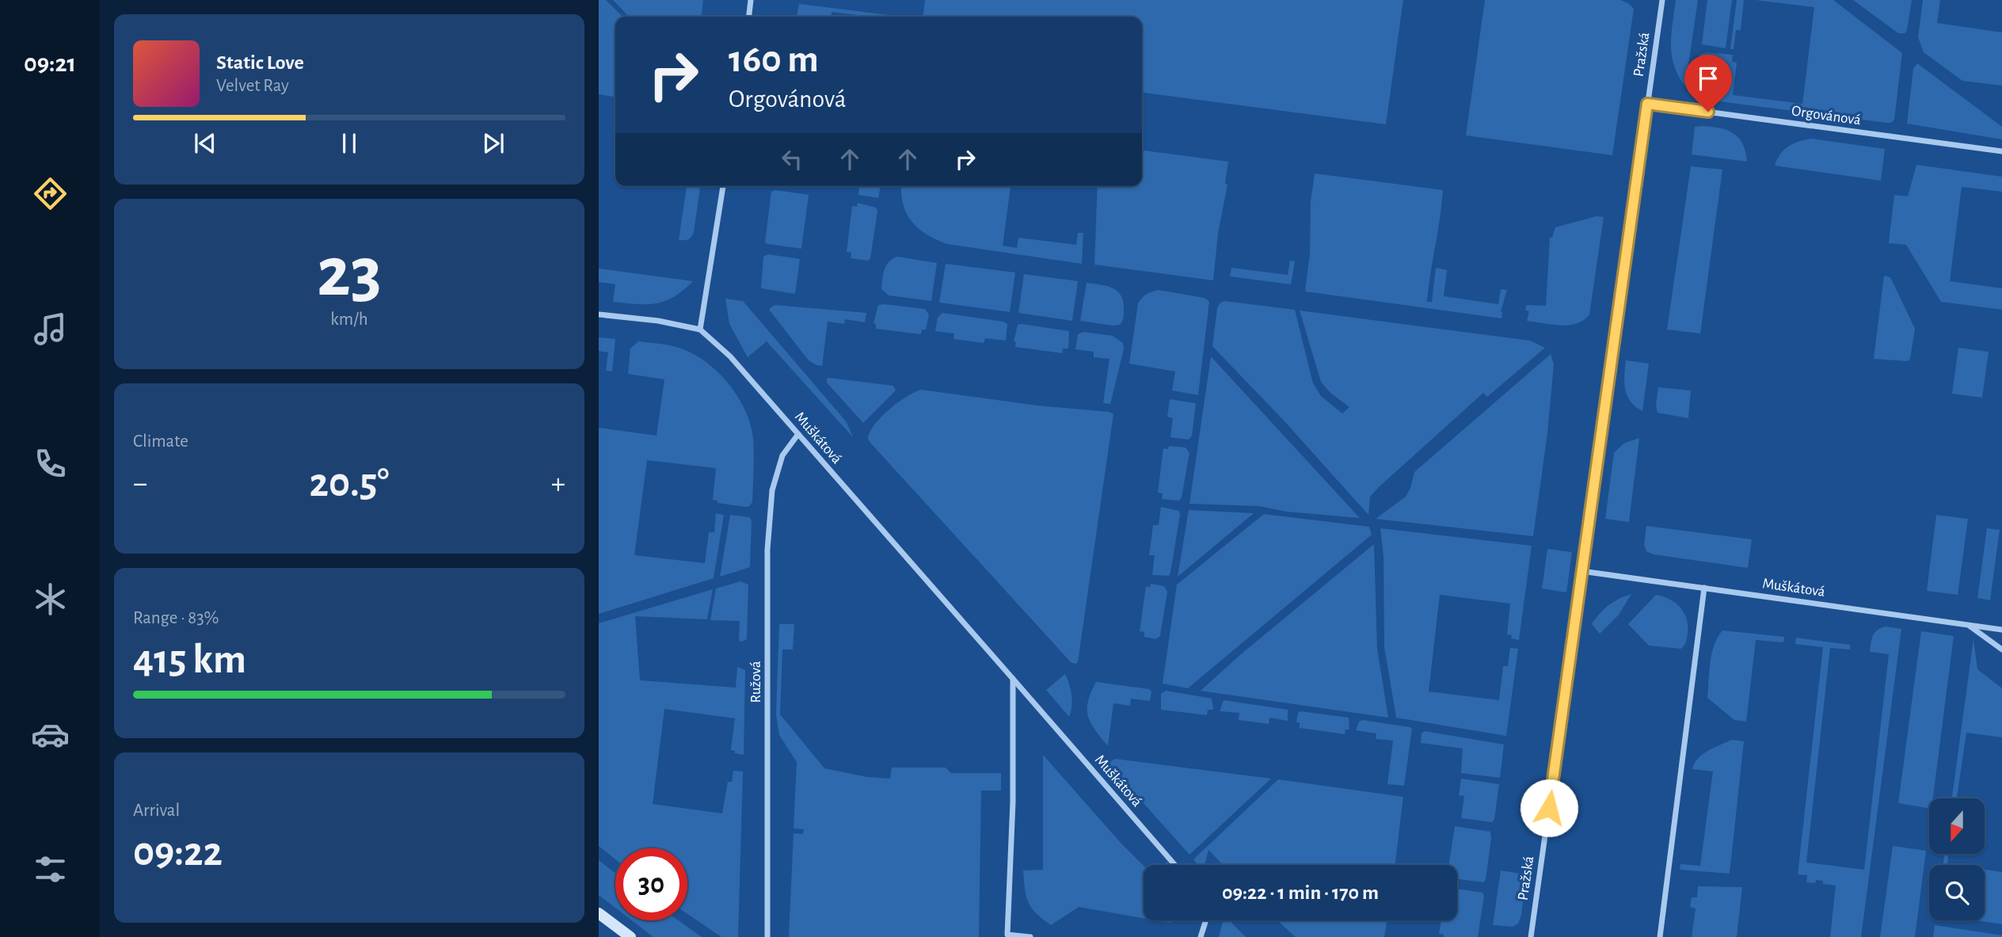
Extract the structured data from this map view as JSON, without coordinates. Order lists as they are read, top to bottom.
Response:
{
  "streets": {
    "street": [
      "Pražská",
      "Orgovánová",
      "Muškátová",
      "Ružová"
    ]
  },
  "crossings": [
    ["Pražská", "Orgovánová"],
    ["Pražská", "Muškátová"],
    ["Muškátová", "Ružová"]
  ],
  "north": "bottom",
  "page": {
    "tabs": "09:21",
    "turn": ["160 m", "Orgovánová"],
    "song": ["Static Love", "Velvet Ray"],
    "tile": [
      ["23", "km/h"],
      "Climate",
      ["Range · 83%", "415 km"],
      ["Arrival", "09:22"]
    ],
    "heat": ["−", "20.5°", "+"],
    "limit": "30",
    "trip": "09:22 · 1 min · 170 m"
  }
}
